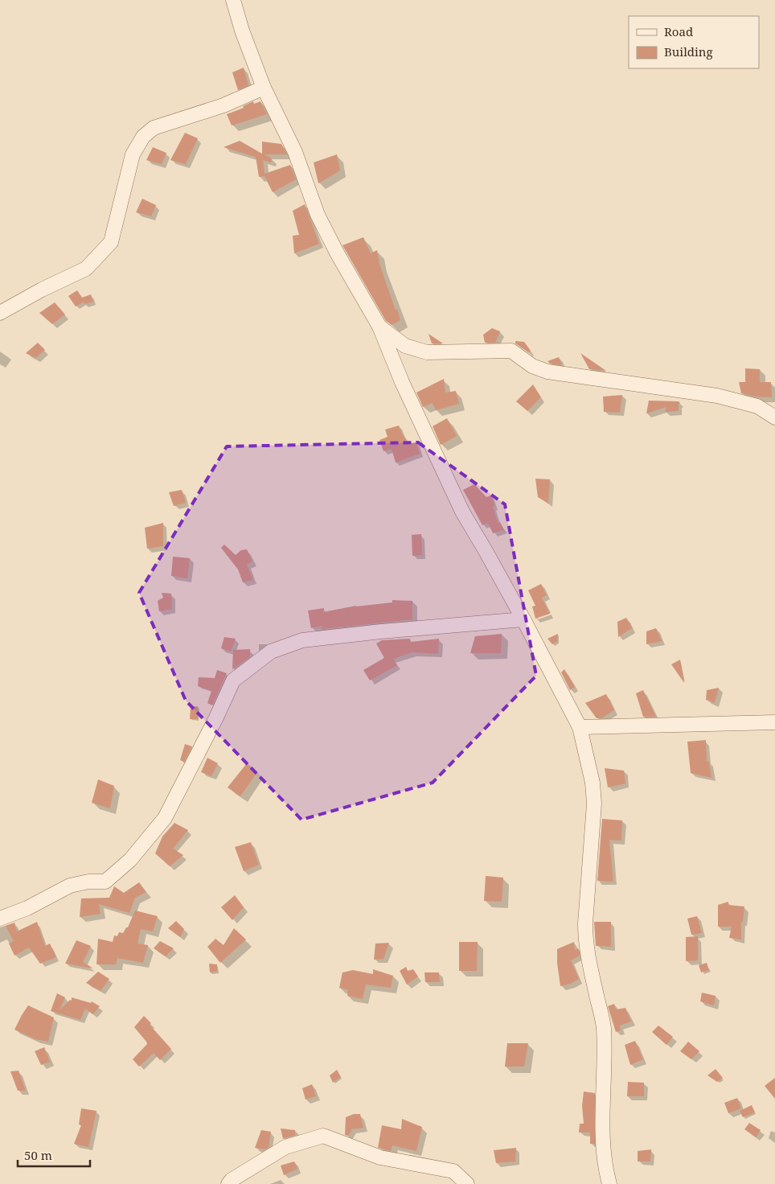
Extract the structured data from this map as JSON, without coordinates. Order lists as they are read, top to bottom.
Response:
{
  "legend": ["Road", "Building"],
  "scale_bar": "50 m"
}
